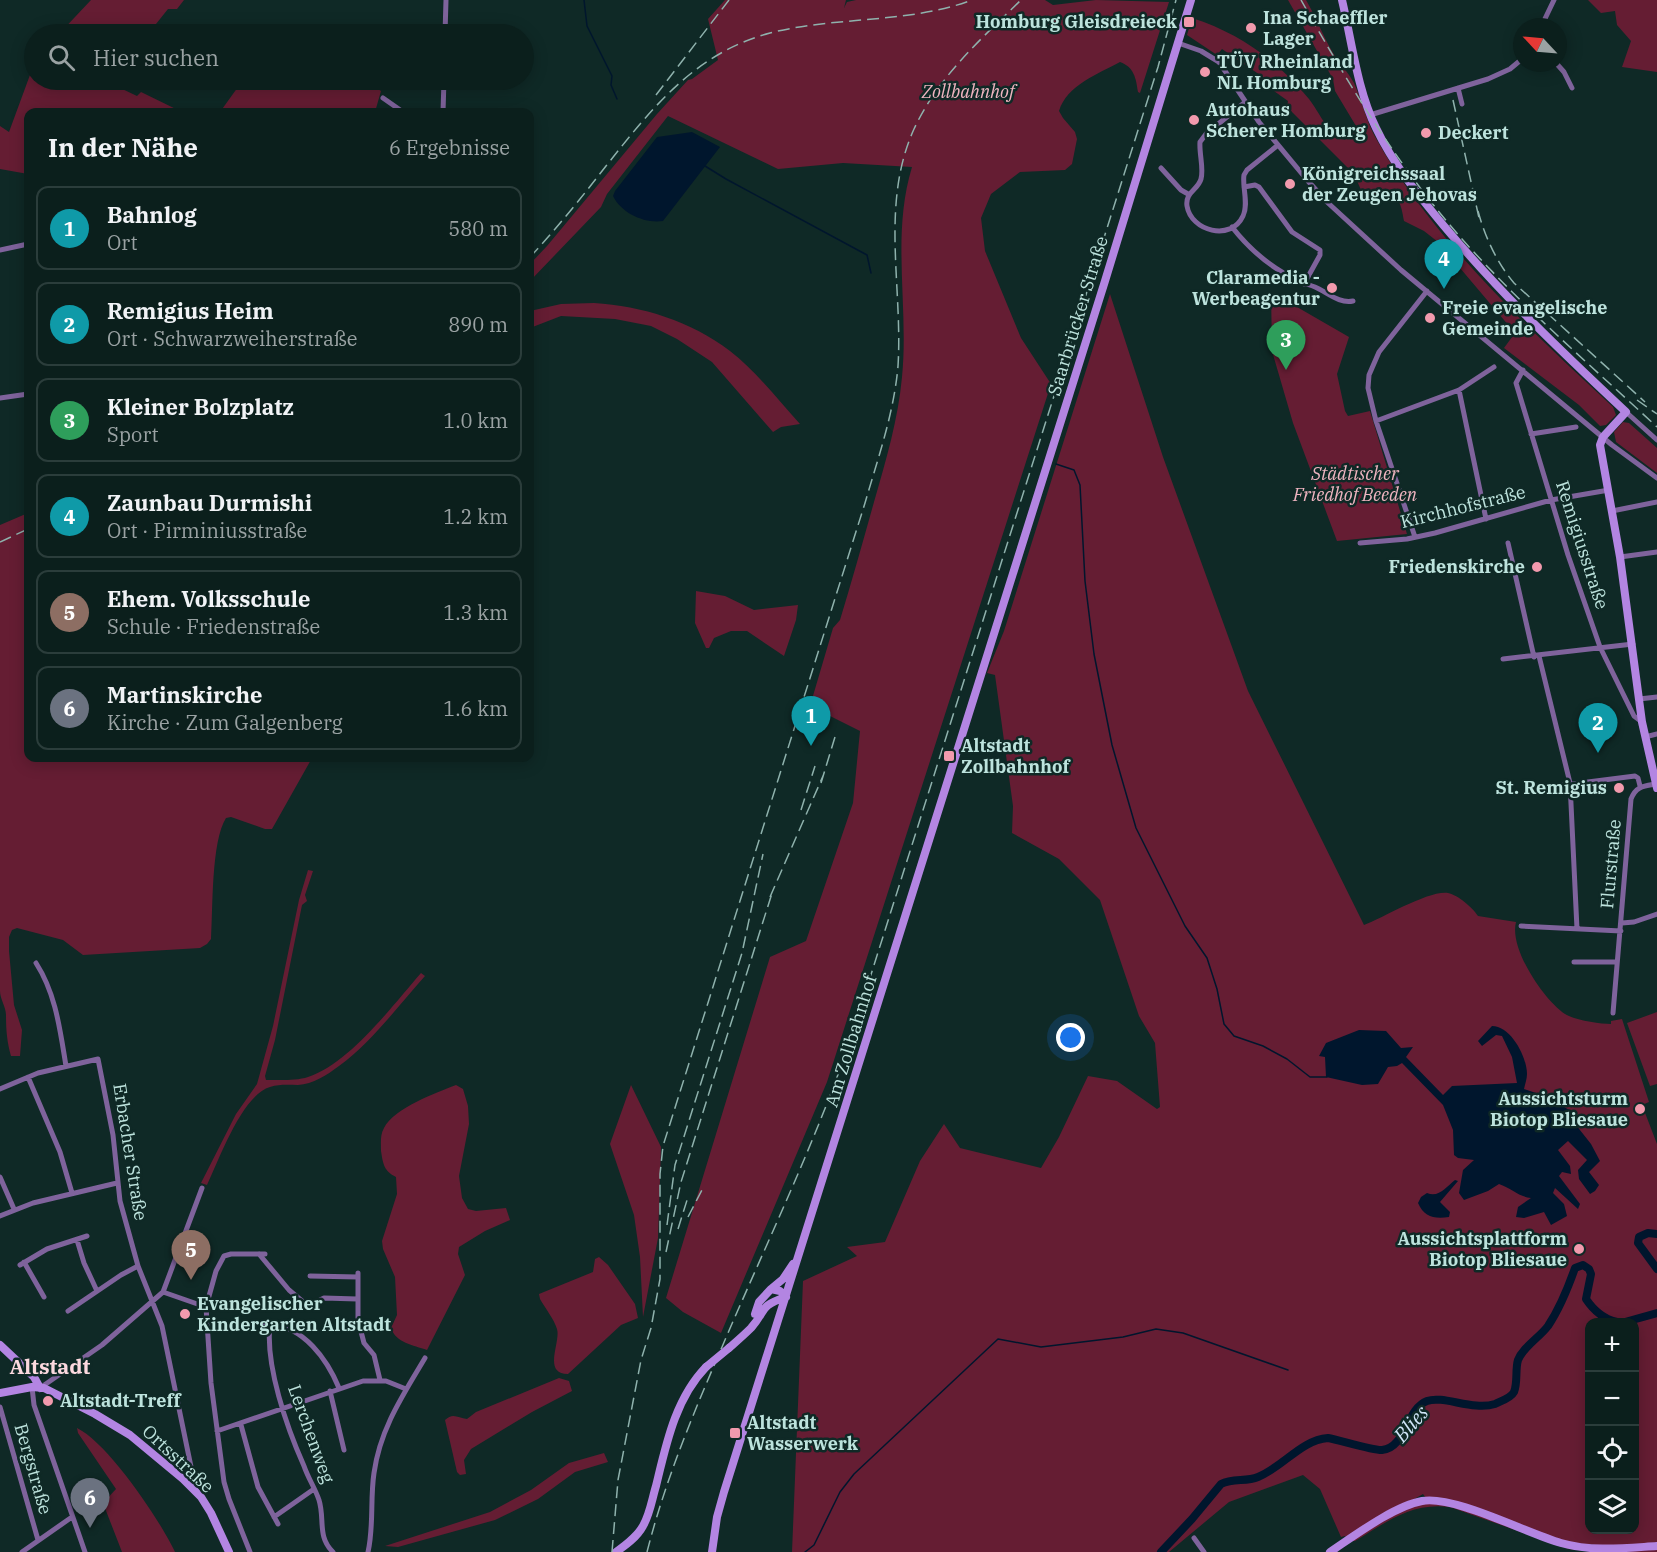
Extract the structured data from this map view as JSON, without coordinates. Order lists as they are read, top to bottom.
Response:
{
  "streets": {
    "main road": ["Saarbrücker Straße", "Am Zollbahnhof", "Ortsstraße"],
    "street": [
      "Kirchhofstraße",
      "Remigiusstraße",
      "Flurstraße",
      "Erbacher Straße",
      "Lerchenweg",
      "Bergstraße"
    ]
  },
  "crossings": [
    ["Saarbrücker Straße", "Am Zollbahnhof"],
    ["Kirchhofstraße", "Remigiusstraße"],
    ["Erbacher Straße", "Ortsstraße"]
  ],
  "districts": ["Altstadt"],
  "water": ["Blies"],
  "parks": ["Zollbahnhof", "Städtischer Friedhof Beeden"],
  "places": {
    "transit": ["Homburg Gleisdreieck", "Altstadt Zollbahnhof", "Altstadt Wasserwerk"],
    "other": [
      "Ina Schaeffler Lager",
      "TÜV Rheinland NL Homburg",
      "Autohaus Scherer Homburg",
      "Deckert",
      "Königreichssaal der Zeugen Jehovas",
      "Claramedia - Werbeagentur",
      "Freie evangelische Gemeinde",
      "Friedenskirche",
      "St. Remigius",
      "Aussichtsturm Biotop Bliesaue",
      "Aussichtsplattform Biotop Bliesaue",
      "Evangelischer Kindergarten Altstadt",
      "Altstadt-Treff"
    ]
  },
  "north": "top left",
  "page": {
    "search": "Hier suchen",
    "heading": ["In der Nähe", "6 Ergebnisse"],
    "list": [
      {
        "mark": "1",
        "name": "Bahnlog",
        "note": "Ort",
        "value": "580 m"
      },
      {
        "mark": "2",
        "name": "Remigius Heim",
        "note": "Ort · Schwarzweiherstraße",
        "value": "890 m"
      },
      {
        "mark": "3",
        "name": "Kleiner Bolzplatz",
        "note": "Sport",
        "value": "1.0 km"
      },
      {
        "mark": "4",
        "name": "Zaunbau Durmishi",
        "note": "Ort · Pirminiusstraße",
        "value": "1.2 km"
      },
      {
        "mark": "5",
        "name": "Ehem. Volksschule",
        "note": "Schule · Friedenstraße",
        "value": "1.3 km"
      },
      {
        "mark": "6",
        "name": "Martinskirche",
        "note": "Kirche · Zum Galgenberg",
        "value": "1.6 km"
      }
    ],
    "pins": [
      "4",
      "3",
      "1",
      "2",
      "5",
      "6"
    ],
    "map_buttons": ["+", "−"]
  }
}
